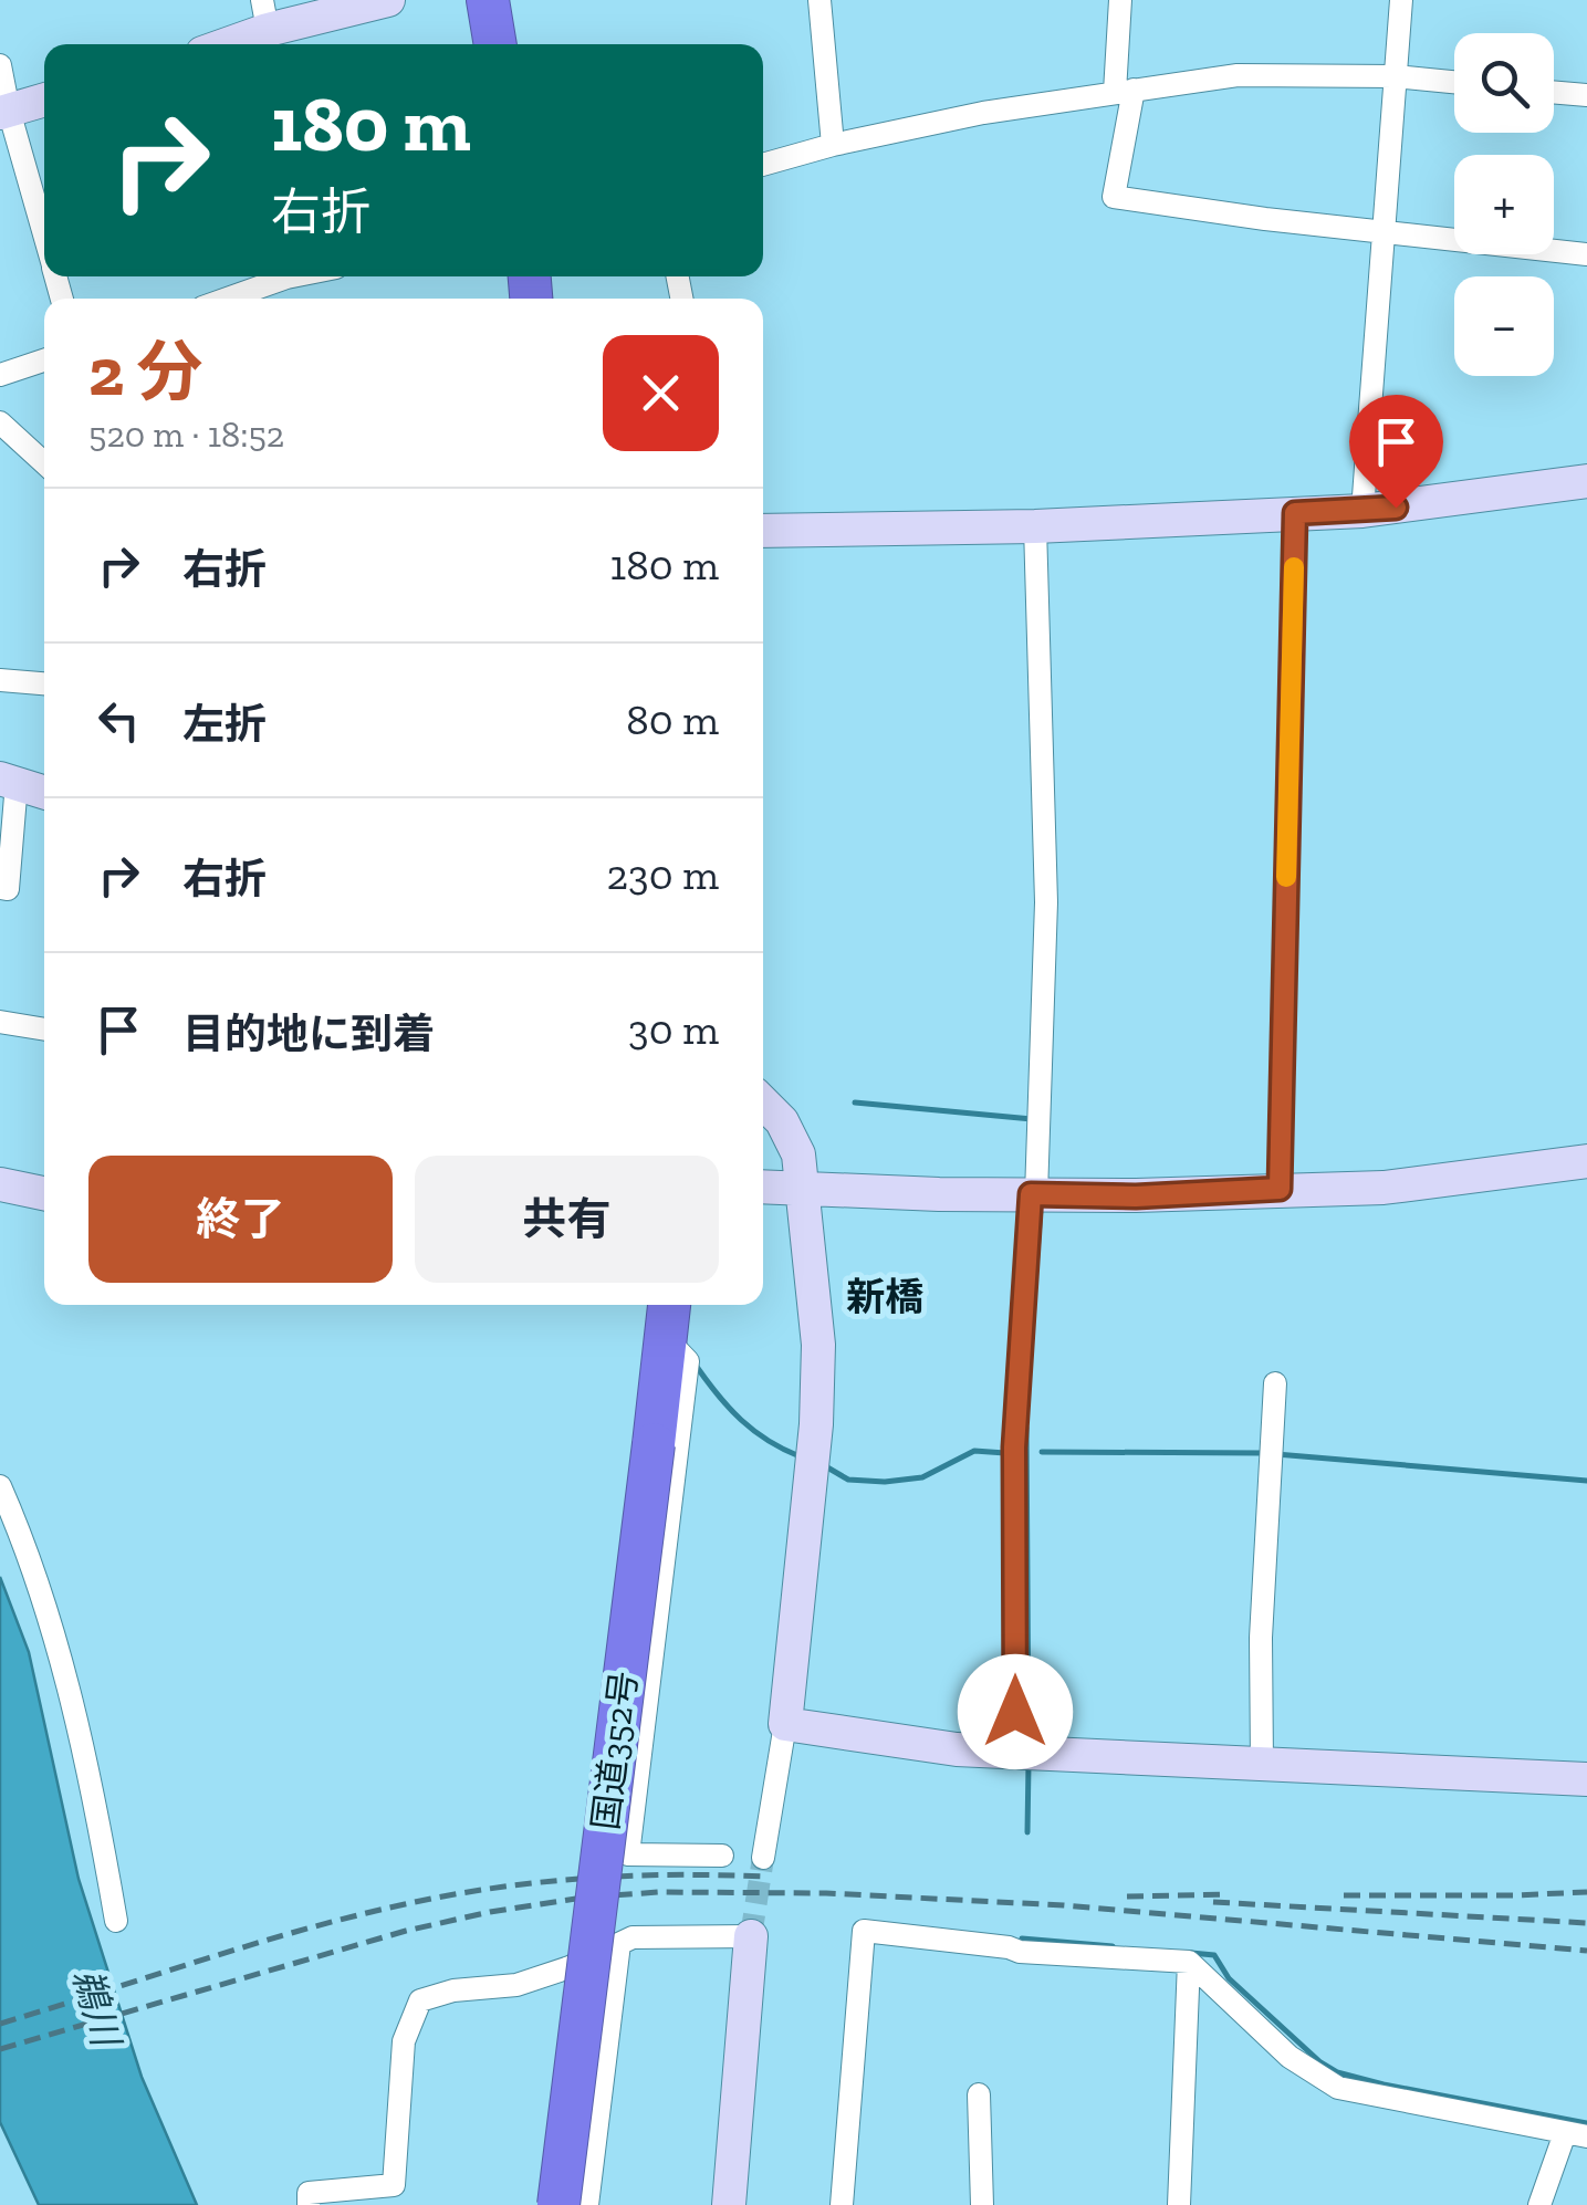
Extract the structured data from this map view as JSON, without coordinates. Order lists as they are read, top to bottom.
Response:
{
  "streets": {
    "highway": ["国道352号"]
  },
  "districts": ["新橋"],
  "water": ["鵜川"],
  "page": {
    "map_buttons": ["+", "−"],
    "turn": ["180 m", "右折"],
    "heading": ["2 分", "520 m · 18:52"],
    "list": [
      {
        "name": "右折",
        "value": "180 m"
      },
      {
        "name": "左折",
        "value": "80 m"
      },
      {
        "name": "右折",
        "value": "230 m"
      },
      {
        "name": "目的地に到着",
        "value": "30 m"
      }
    ],
    "buttons": ["終了", "共有"]
  }
}
